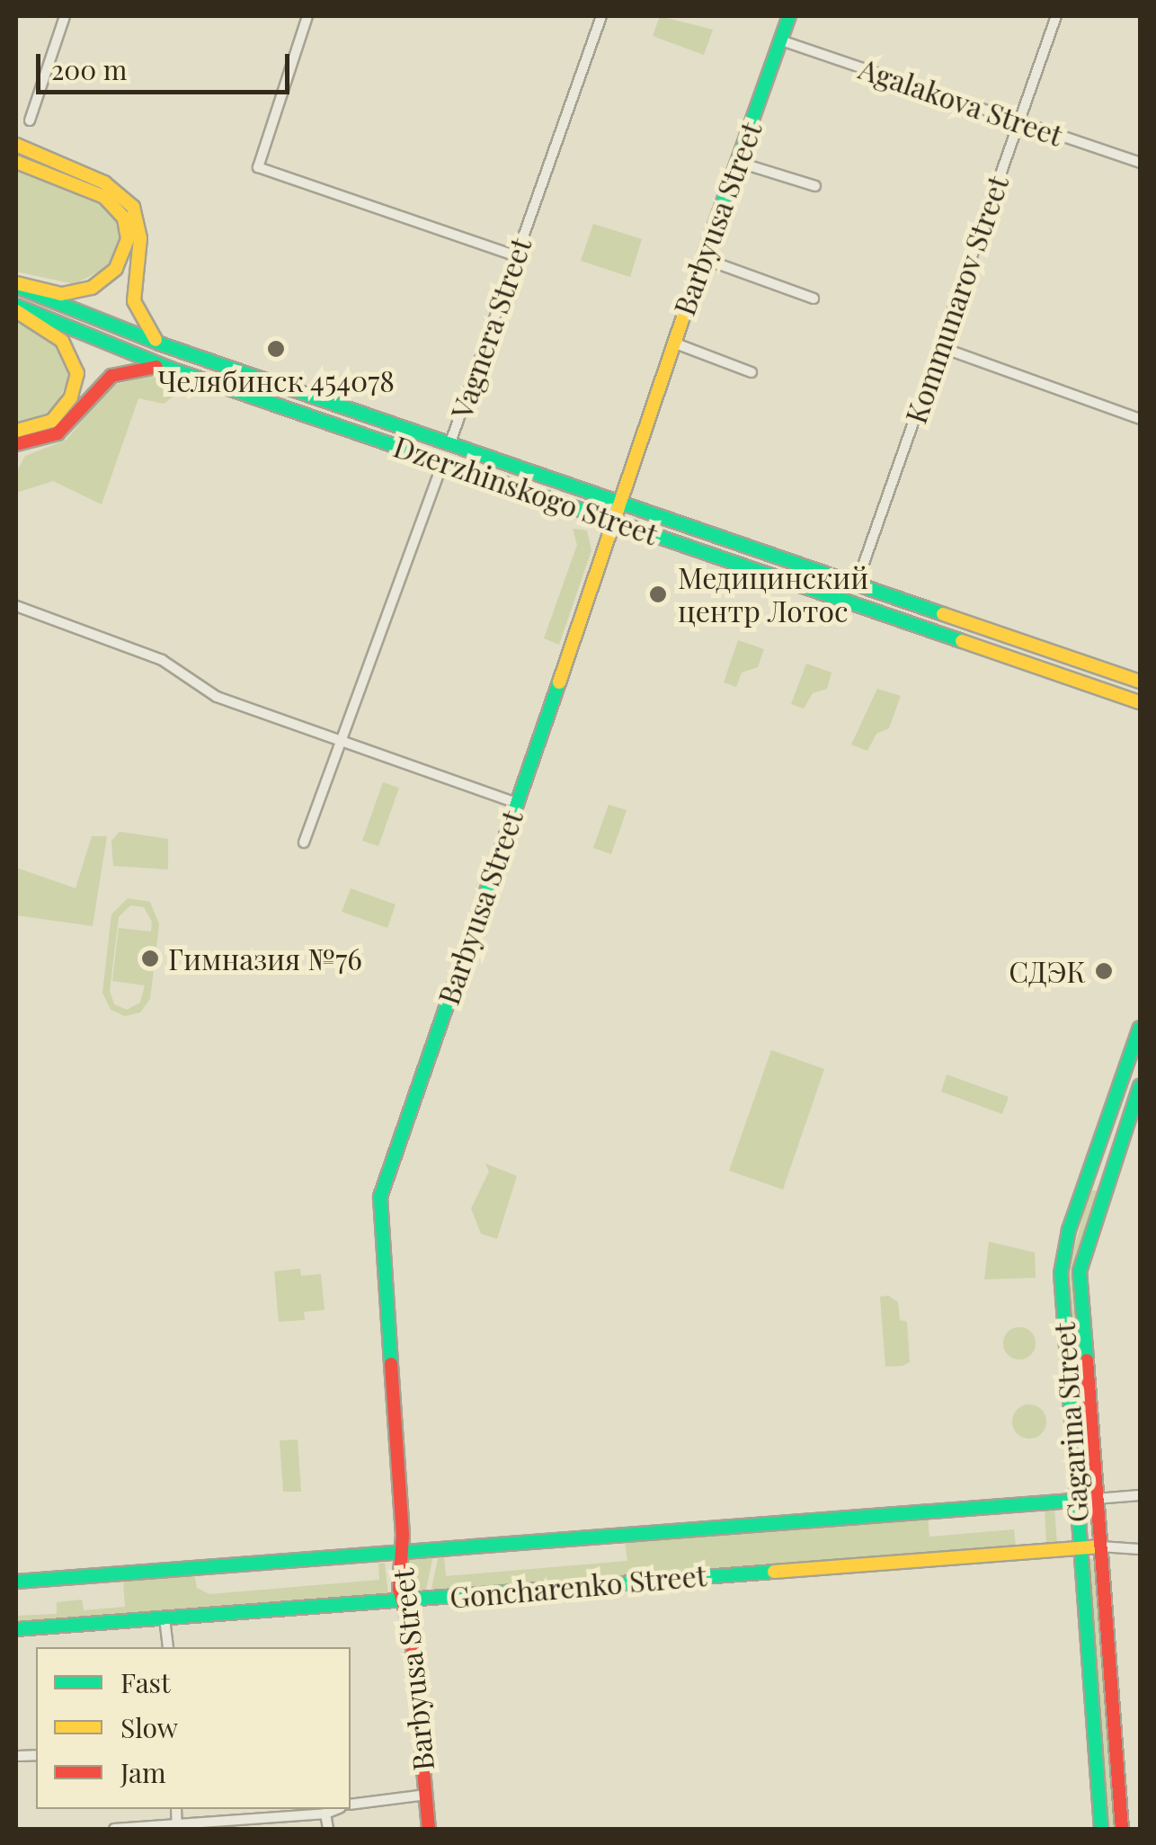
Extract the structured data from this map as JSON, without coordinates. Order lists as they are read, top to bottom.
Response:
{
  "streets": {
    "main road": [
      "Barbyusa Street",
      "Vagnera Street",
      "Dzerzhinskogo Street",
      "Gagarina Street",
      "Goncharenko Street"
    ],
    "street": ["Agalakova Street", "Kommunarov Street"]
  },
  "crossings": [
    ["Agalakova Street", "Barbyusa Street"],
    ["Agalakova Street", "Kommunarov Street"],
    ["Barbyusa Street", "Dzerzhinskogo Street"],
    ["Barbyusa Street", "Goncharenko Street"],
    ["Kommunarov Street", "Dzerzhinskogo Street"],
    ["Vagnera Street", "Dzerzhinskogo Street"],
    ["Gagarina Street", "Goncharenko Street"]
  ],
  "places": [
    "Челябинск 454078",
    "Медицинский центр Лотос",
    "Гимназия №76",
    "СДЭК"
  ],
  "legend": ["Fast", "Slow", "Jam"],
  "scale_bar": "200 m"
}
